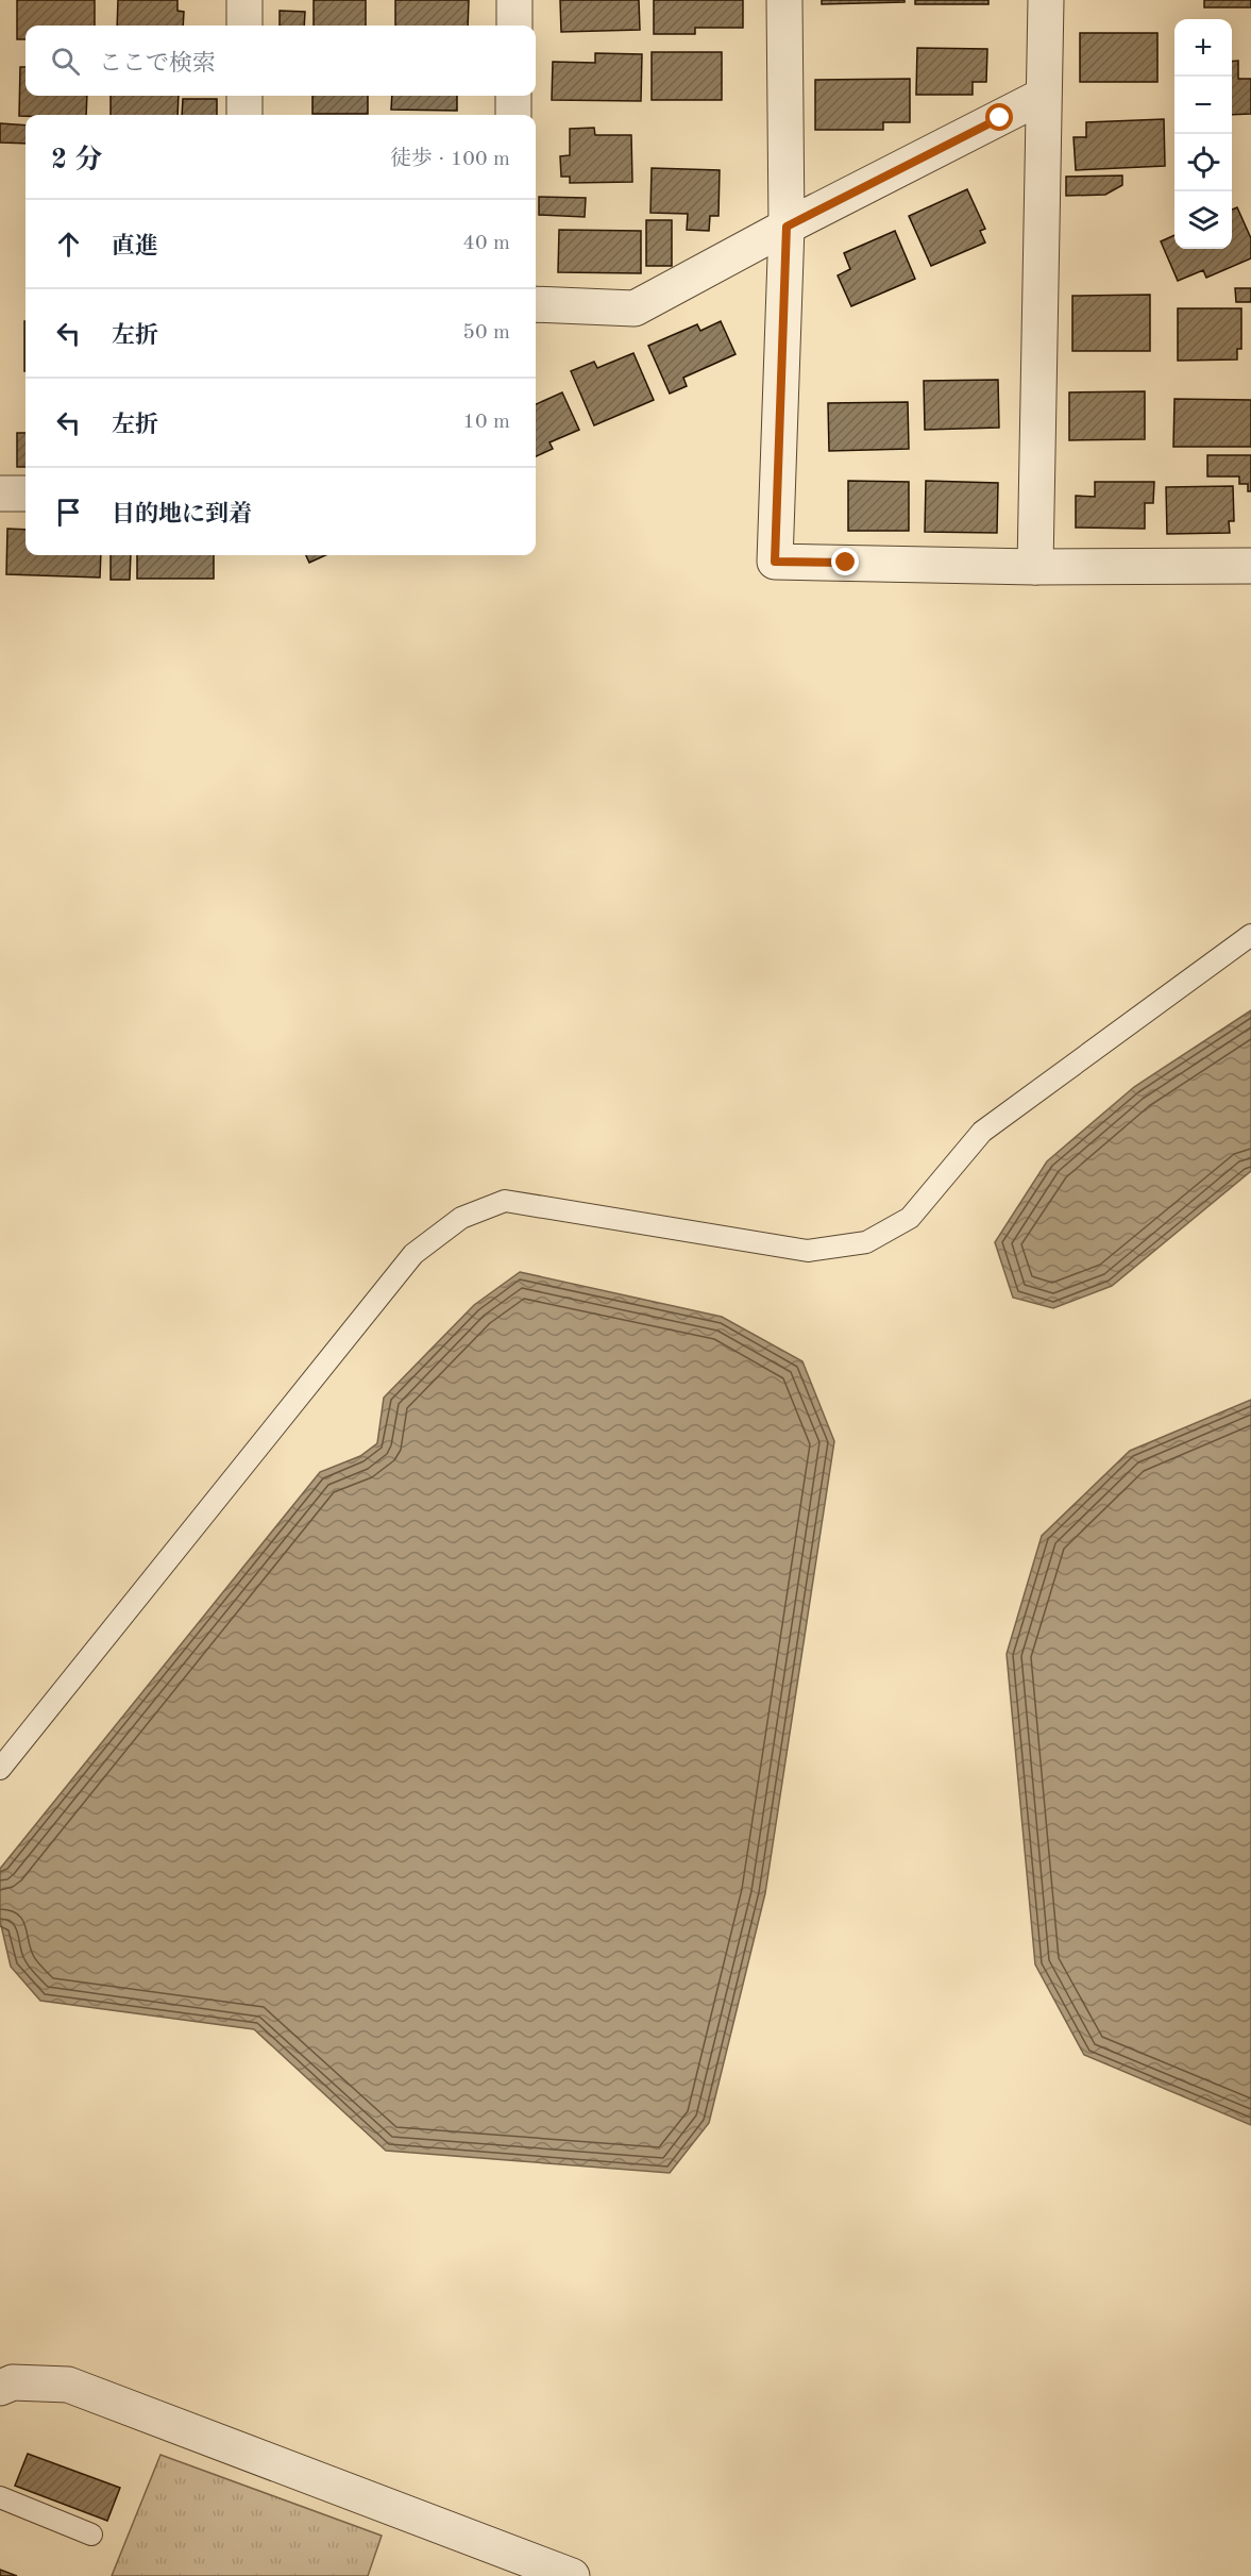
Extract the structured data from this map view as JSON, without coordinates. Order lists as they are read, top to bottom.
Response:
{
  "page": {
    "map_buttons": ["+", "−"],
    "search": "ここで検索",
    "heading": ["2 分", "徒歩 · 100 m"],
    "list": [
      ["直進", "40 m"],
      ["左折", "50 m"],
      ["左折", "10 m"],
      "目的地に到着"
    ]
  }
}
